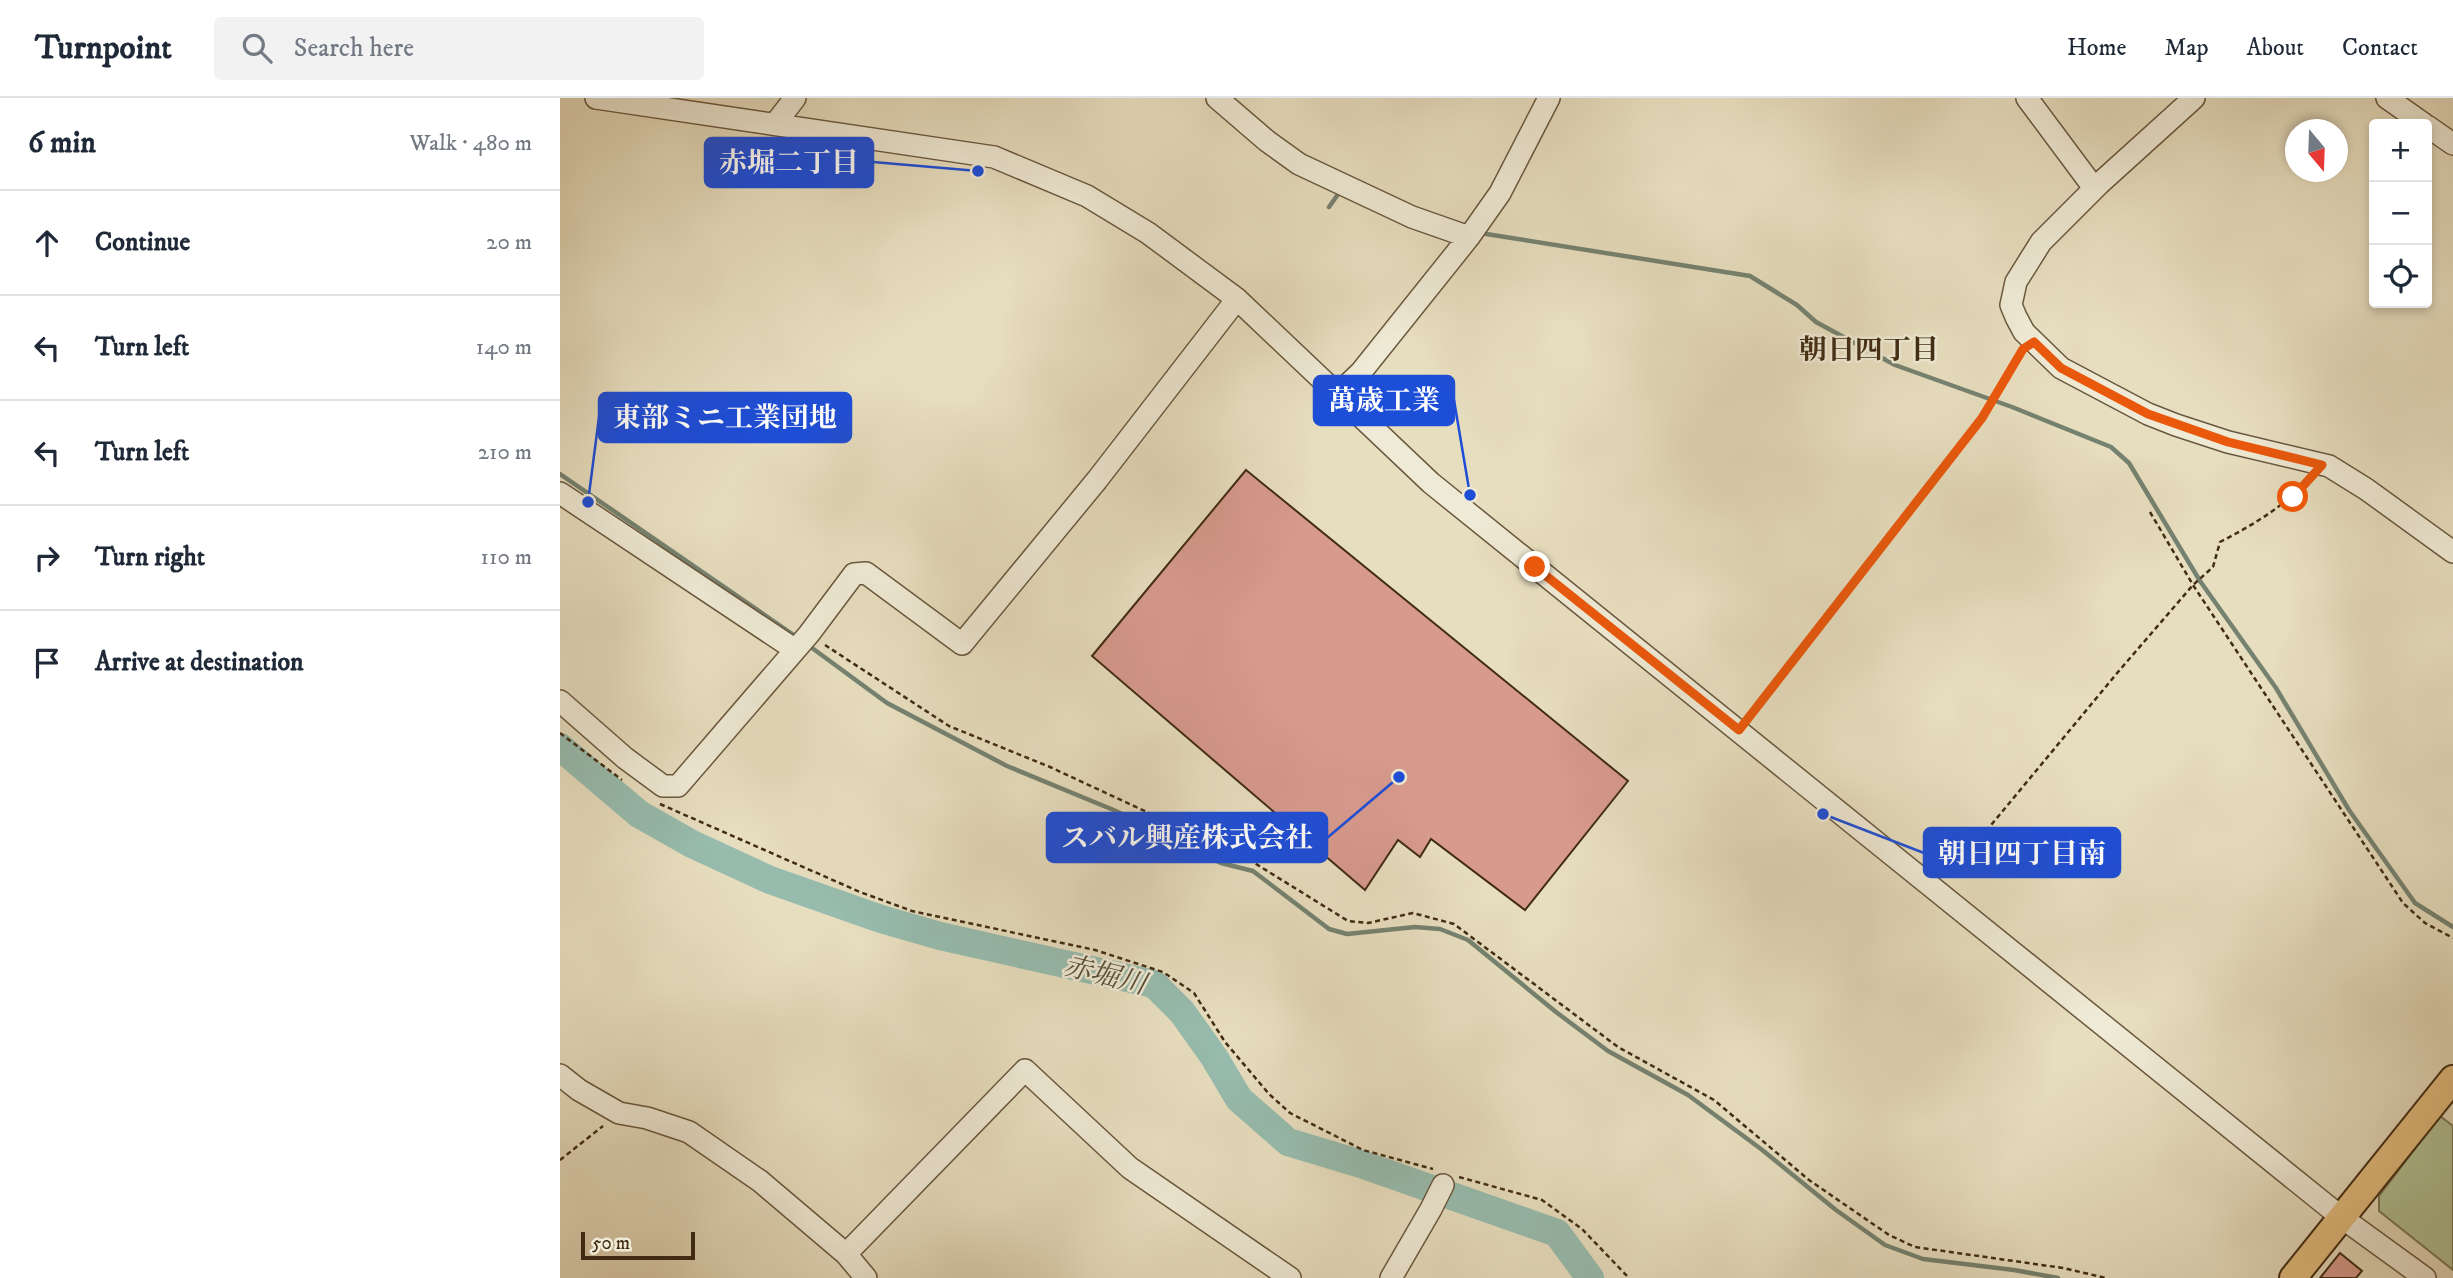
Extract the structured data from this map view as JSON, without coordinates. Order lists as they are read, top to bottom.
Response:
{
  "districts": ["朝日四丁目"],
  "water": ["赤堀川"],
  "places": [
    "赤堀二丁目",
    "萬歳工業",
    "東部ミニ工業団地",
    "スバル興産株式会社",
    "朝日四丁目南"
  ],
  "scale_bar": "50 m",
  "north": "bottom",
  "page": {
    "header": "Turnpoint",
    "search": "Search here",
    "nav": [
      "Home",
      "Map",
      "About",
      "Contact"
    ],
    "heading": ["6 min", "Walk · 480 m"],
    "map_buttons": ["+", "−"],
    "list": [
      ["Continue", "20 m"],
      ["Turn left", "140 m"],
      ["Turn left", "210 m"],
      ["Turn right", "110 m"],
      "Arrive at destination"
    ],
    "scale": "50 m"
  }
}
